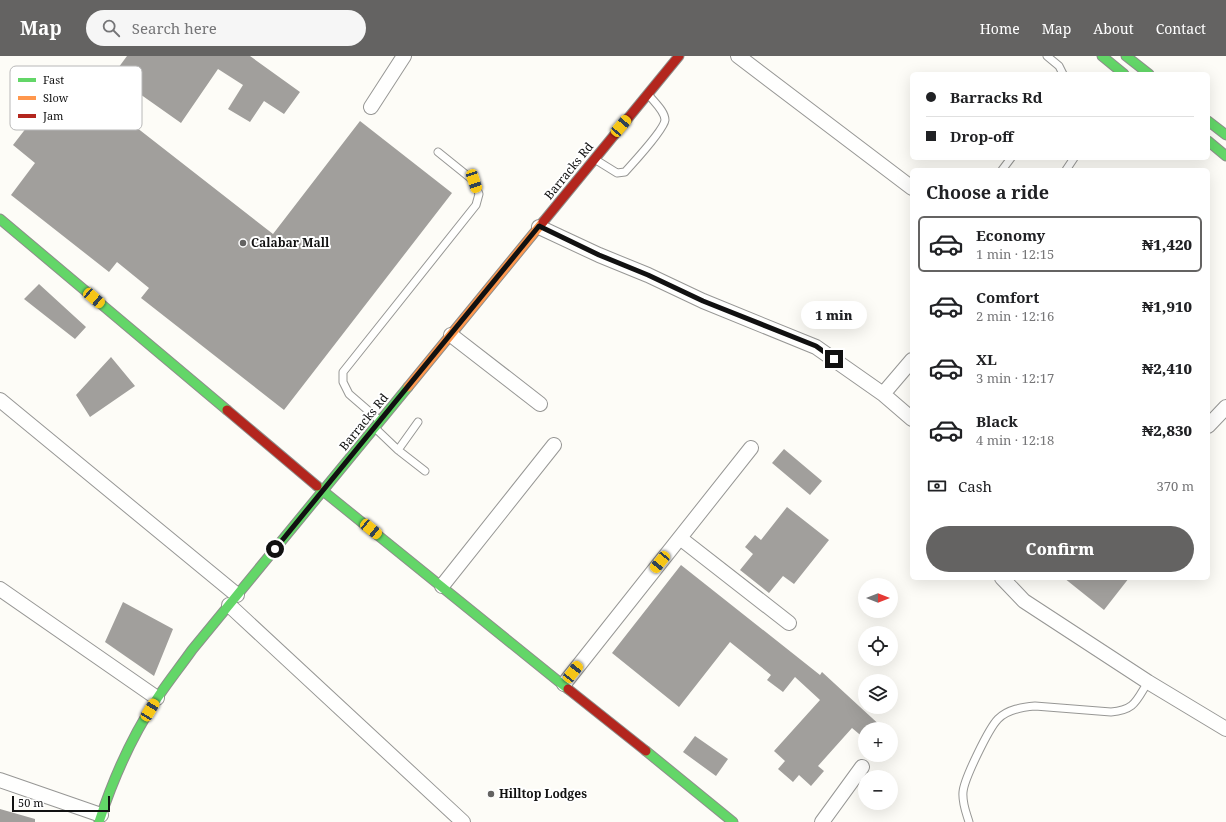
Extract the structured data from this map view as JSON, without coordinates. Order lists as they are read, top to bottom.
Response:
{
  "streets": {
    "street": ["Barracks Rd"]
  },
  "places": ["Calabar Mall", "Hilltop Lodges"],
  "legend": ["Fast", "Slow", "Jam"],
  "scale_bar": "50 m",
  "north": "right",
  "page": {
    "header": "Map",
    "search": "Search here",
    "nav": [
      "Home",
      "Map",
      "About",
      "Contact"
    ],
    "banner": ["Barracks Rd", "Drop-off"],
    "heading": "Choose a ride",
    "list": [
      {
        "name": "Economy",
        "note": "1 min · 12:15",
        "value": "₦1,420"
      },
      {
        "name": "Comfort",
        "note": "2 min · 12:16",
        "value": "₦1,910"
      },
      {
        "name": "XL",
        "note": "3 min · 12:17",
        "value": "₦2,410"
      },
      {
        "name": "Black",
        "note": "4 min · 12:18",
        "value": "₦2,830"
      }
    ],
    "bubble": "1 min",
    "pay": ["Cash", "370 m"],
    "buttons": "Confirm",
    "map_buttons": ["+", "−"],
    "scale": "50 m"
  }
}
